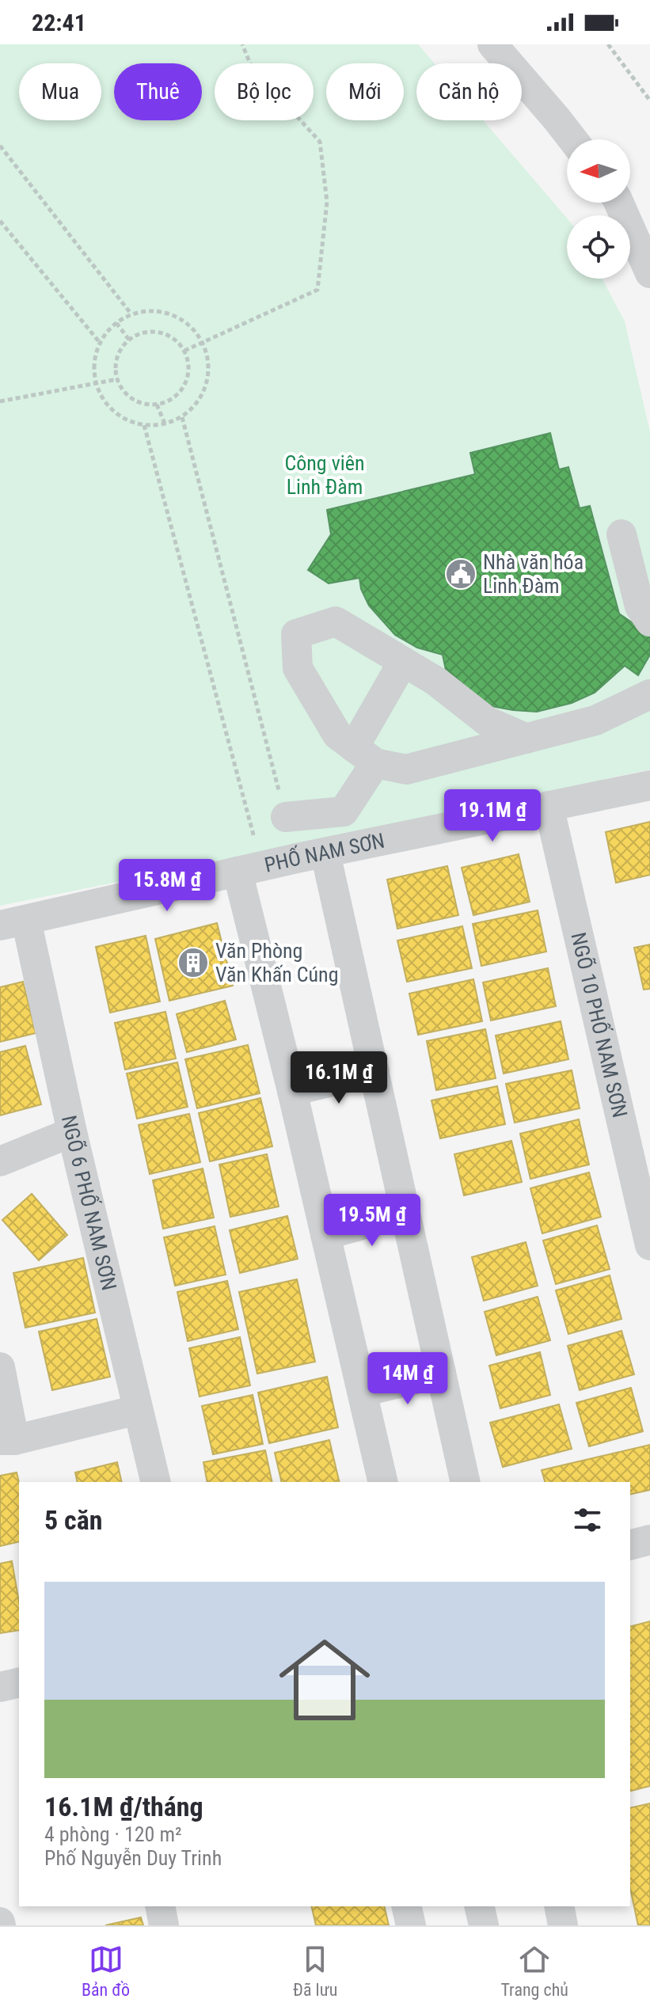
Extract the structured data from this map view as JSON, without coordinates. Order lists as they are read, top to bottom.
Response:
{
  "streets": {
    "street": ["PHỐ NAM SƠN", "NGÕ 10 PHỐ NAM SƠN", "NGÕ 6 PHỐ NAM SƠN"]
  },
  "crossings": [
    ["PHỐ NAM SƠN", "NGÕ 10 PHỐ NAM SƠN"],
    ["PHỐ NAM SƠN", "NGÕ 6 PHỐ NAM SƠN"]
  ],
  "parks": ["Công viên Linh Đàm"],
  "places": {
    "public building": ["Nhà văn hóa Linh Đàm"],
    "building": ["Văn Phòng Văn Khấn Cúng"]
  },
  "north": "left",
  "page": {
    "status": "22:41",
    "chip": [
      "Mua",
      "Thuê",
      "Bộ lọc",
      "Mới",
      "Căn hộ"
    ],
    "price": [
      "19.1M ₫",
      "15.8M ₫",
      "16.1M ₫",
      "19.5M ₫",
      "14M ₫"
    ],
    "heading": "5 căn",
    "list": [
      {
        "name": "16.1M ₫/tháng",
        "note": "4 phòng · 120 m² · Phố Nguyễn Duy Trinh"
      }
    ],
    "tabs": ["Bản đồ", "Đã lưu", "Trang chủ"]
  }
}
